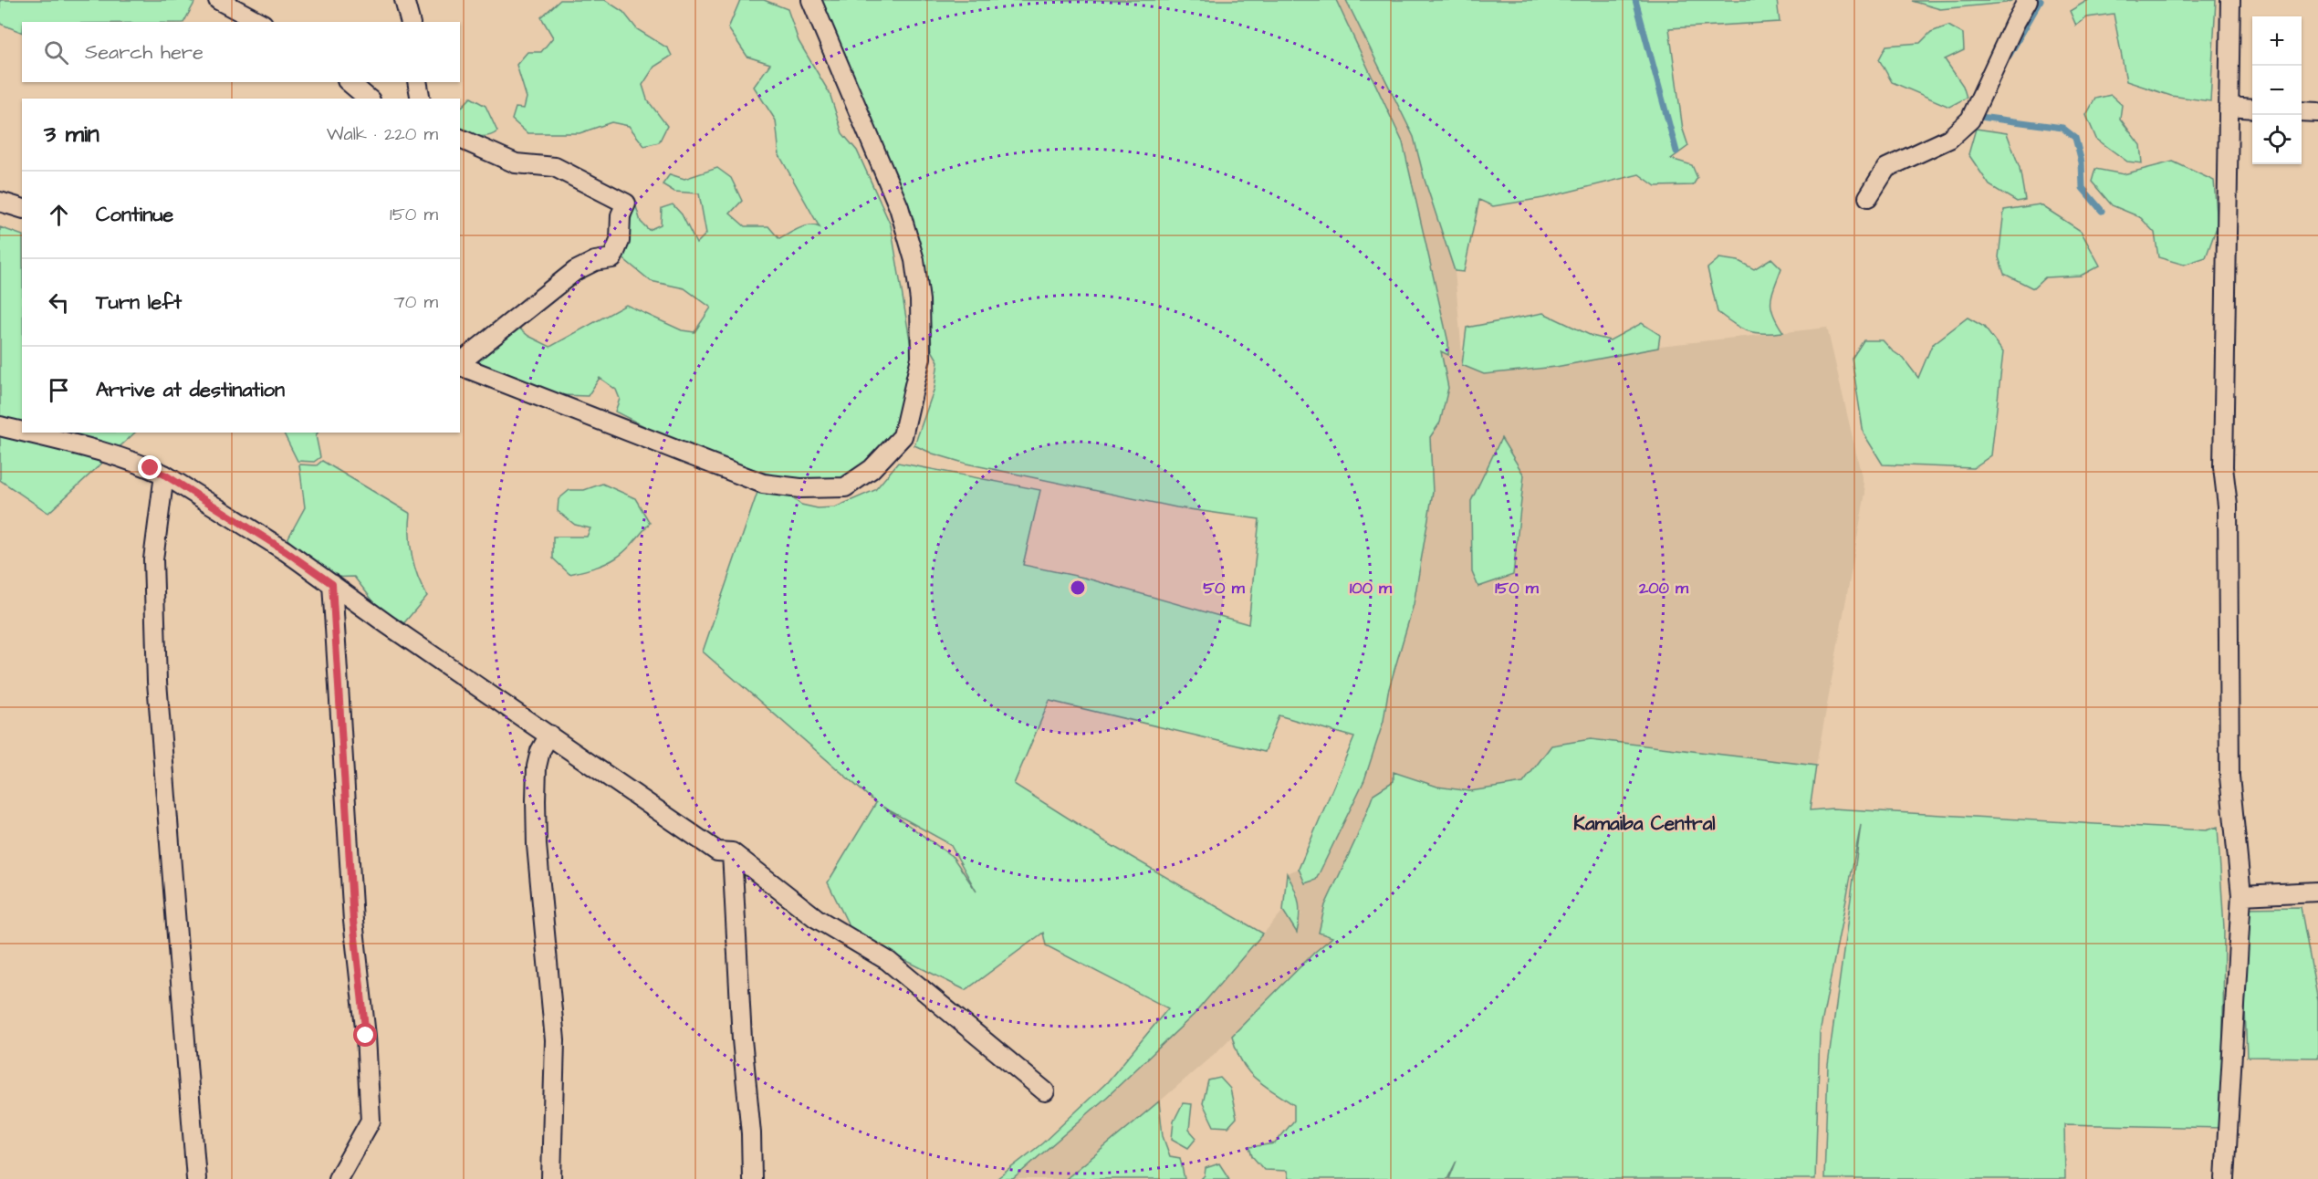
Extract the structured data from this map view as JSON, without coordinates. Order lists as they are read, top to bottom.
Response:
{
  "districts": ["Kamaiba Central"],
  "page": {
    "map_buttons": ["+", "−"],
    "search": "Search here",
    "heading": ["3 min", "Walk · 220 m"],
    "list": [
      ["Continue", "150 m"],
      ["Turn left", "70 m"],
      "Arrive at destination"
    ]
  },
  "rings": [
    "50 m",
    "100 m",
    "150 m",
    "200 m"
  ]
}
